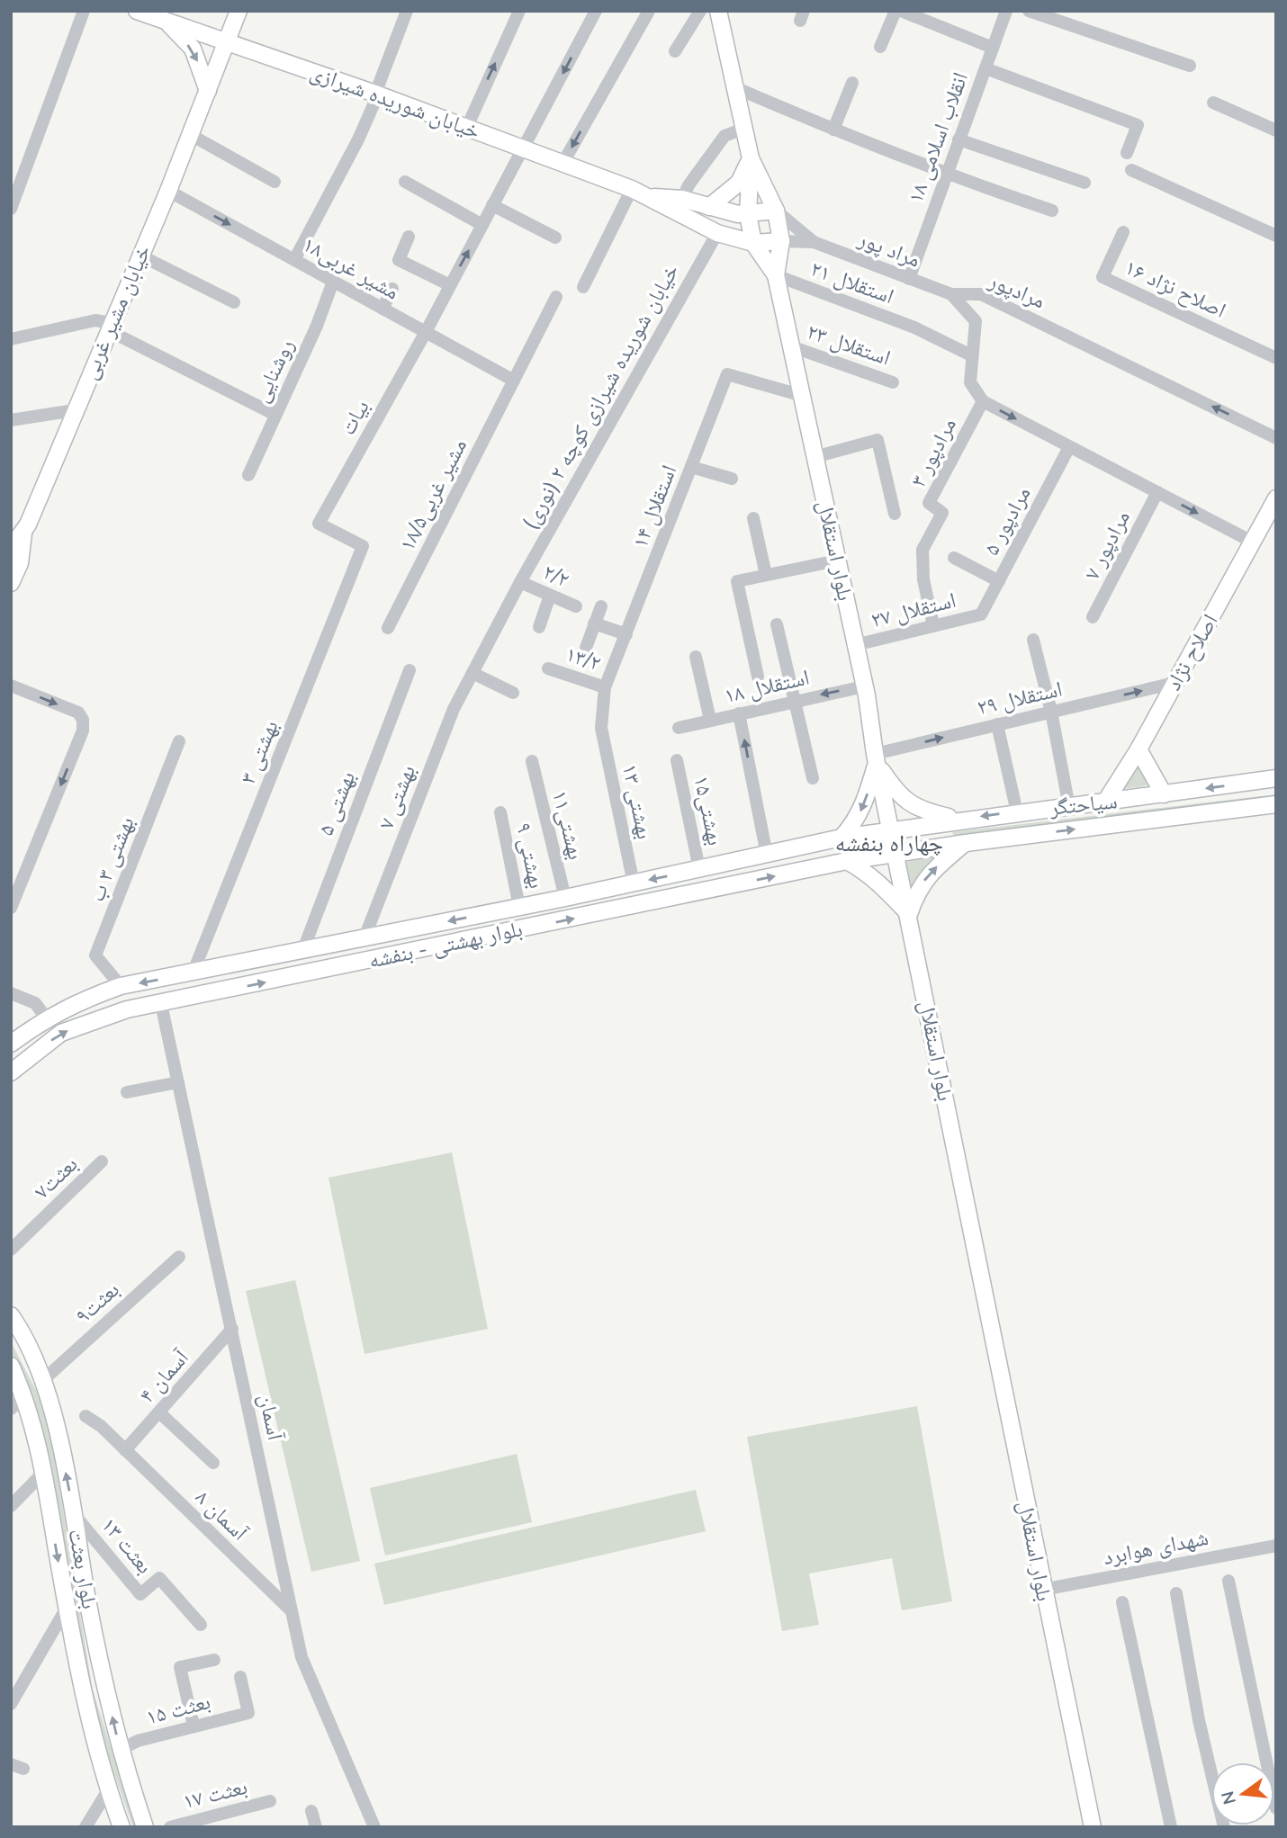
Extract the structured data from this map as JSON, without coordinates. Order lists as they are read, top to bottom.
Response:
{
  "streets": {
    "main road": [
      "خیابان شوریده شیرازی",
      "خیابان مشیر غربی",
      "بلوار استقلال",
      "اصلاح نژاد",
      "سیاحتگر",
      "بلوار بهشتی - بنفشه",
      "بلوار بعثت"
    ],
    "street": [
      "۱۸ انقلاب اسلامی",
      "مراد پور",
      "مشیر غربی۱۸",
      "۲۱ استقلال",
      "۱۶ اصلاح نژاد",
      "مرادپور",
      "۲۳ استقلال",
      "روشنایی",
      "خیابان شوریده شیرازی کوچه ۲ (نوری)",
      "بیات",
      "۳ مرادپور",
      "مشیر غربی۱۸/۵",
      "استقلال ۱۴",
      "۵ مرادپور",
      "۷ مرادپور",
      "۲/۲",
      "۲۷ استقلال",
      "۱۳/۲",
      "استقلال ۱۸",
      "۲۹ استقلال",
      "بهشتی ۳",
      "بهشتی ۷",
      "بهشتی ۱۳",
      "بهشتی ۵",
      "بهشتی۱۵",
      "بهشتی۱۱",
      "بهشتی ۹",
      "بهشتی ۳ ب",
      "بعثت۷",
      "بعثت۹",
      "۴ آسمان",
      "آسمان",
      "۸ آسمان",
      "۱۳ بعثت",
      "شهدای هوابرد",
      "بعثت ۱۵",
      "بعثت ۱۷"
    ]
  },
  "crossings": [
    ["خیابان شوریده شیرازی", "مراد پور"],
    ["خیابان شوریده شیرازی", "خیابان مشیر غربی"],
    ["خیابان شوریده شیرازی", "خیابان شوریده شیرازی کوچه ۲ (نوری)"],
    ["خیابان شوریده شیرازی", "بیات"],
    ["خیابان شوریده شیرازی", "بلوار استقلال"],
    ["۱۸ انقلاب اسلامی", "مراد پور"],
    ["مراد پور", "مرادپور"],
    ["مراد پور", "بلوار استقلال"],
    ["مشیر غربی۱۸", "خیابان مشیر غربی"],
    ["مشیر غربی۱۸", "روشنایی"],
    ["مشیر غربی۱۸", "بیات"],
    ["مشیر غربی۱۸", "مشیر غربی۱۸/۵"],
    ["۲۱ استقلال", "مرادپور"],
    ["۲۱ استقلال", "بلوار استقلال"],
    ["مرادپور", "۳ مرادپور"],
    ["۲۳ استقلال", "بلوار استقلال"],
    ["خیابان شوریده شیرازی کوچه ۲ (نوری)", "۲/۲"],
    ["خیابان شوریده شیرازی کوچه ۲ (نوری)", "بهشتی ۷"],
    ["بیات", "بهشتی ۳"],
    ["۳ مرادپور", "۲۷ استقلال"],
    ["استقلال ۱۴", "بلوار استقلال"],
    ["استقلال ۱۴", "۱۳/۲"],
    ["استقلال ۱۴", "بهشتی ۱۳"],
    ["۵ مرادپور", "۲۷ استقلال"],
    ["بلوار استقلال", "۲۷ استقلال"],
    ["بلوار استقلال", "استقلال ۱۸"],
    ["بلوار استقلال", "۲۹ استقلال"],
    ["بلوار استقلال", "سیاحتگر"],
    ["بلوار استقلال", "بلوار بهشتی - بنفشه"],
    ["بلوار استقلال", "شهدای هوابرد"],
    ["اصلاح نژاد", "۲۹ استقلال"],
    ["اصلاح نژاد", "سیاحتگر"],
    ["بهشتی ۳", "بلوار بهشتی - بنفشه"],
    ["بهشتی ۷", "بلوار بهشتی - بنفشه"],
    ["بهشتی ۱۳", "بلوار بهشتی - بنفشه"],
    ["بهشتی ۵", "بلوار بهشتی - بنفشه"],
    ["سیاحتگر", "بلوار بهشتی - بنفشه"],
    ["بهشتی۱۵", "بلوار بهشتی - بنفشه"],
    ["بهشتی۱۱", "بلوار بهشتی - بنفشه"],
    ["بهشتی ۹", "بلوار بهشتی - بنفشه"],
    ["بهشتی ۳ ب", "بلوار بهشتی - بنفشه"],
    ["بلوار بهشتی - بنفشه", "آسمان"],
    ["بعثت۹", "بلوار بعثت"],
    ["۴ آسمان", "آسمان"],
    ["۴ آسمان", "۸ آسمان"],
    ["آسمان", "۸ آسمان"],
    ["۱۳ بعثت", "بلوار بعثت"],
    ["بلوار بعثت", "بعثت ۱۵"]
  ],
  "one_way": ["استقلال ۱۸", "۲۹ استقلال"],
  "districts": ["چهاراه بنفشه"],
  "north": "left"
}
